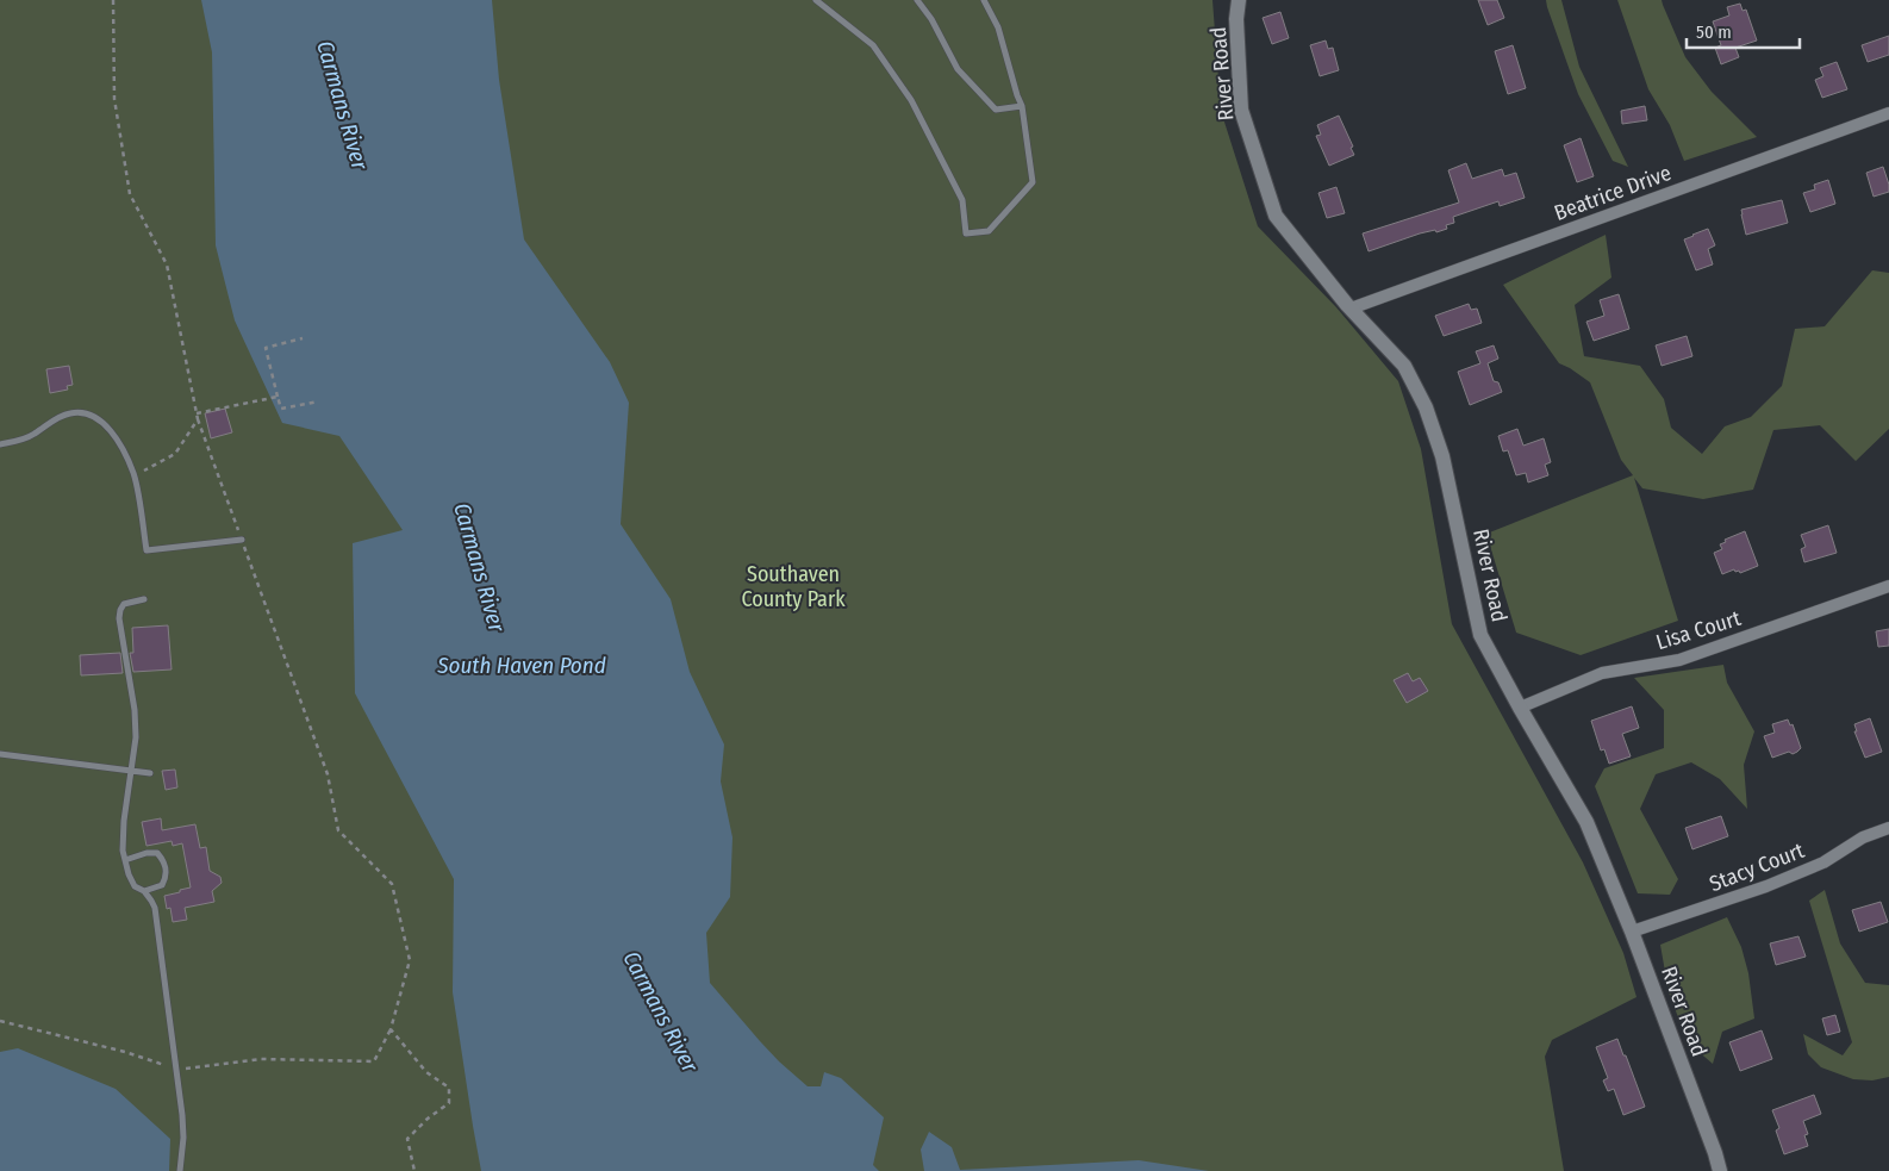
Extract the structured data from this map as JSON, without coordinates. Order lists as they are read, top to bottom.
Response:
{
  "streets": {
    "street": [
      "River Road",
      "Beatrice Drive",
      "Lisa Court",
      "Stacy Court"
    ]
  },
  "crossings": [
    ["River Road", "Beatrice Drive"],
    ["River Road", "Lisa Court"],
    ["River Road", "Stacy Court"]
  ],
  "water": ["Carmans River", "South Haven Pond"],
  "parks": ["Southaven County Park"],
  "scale_bar": "50 m"
}
